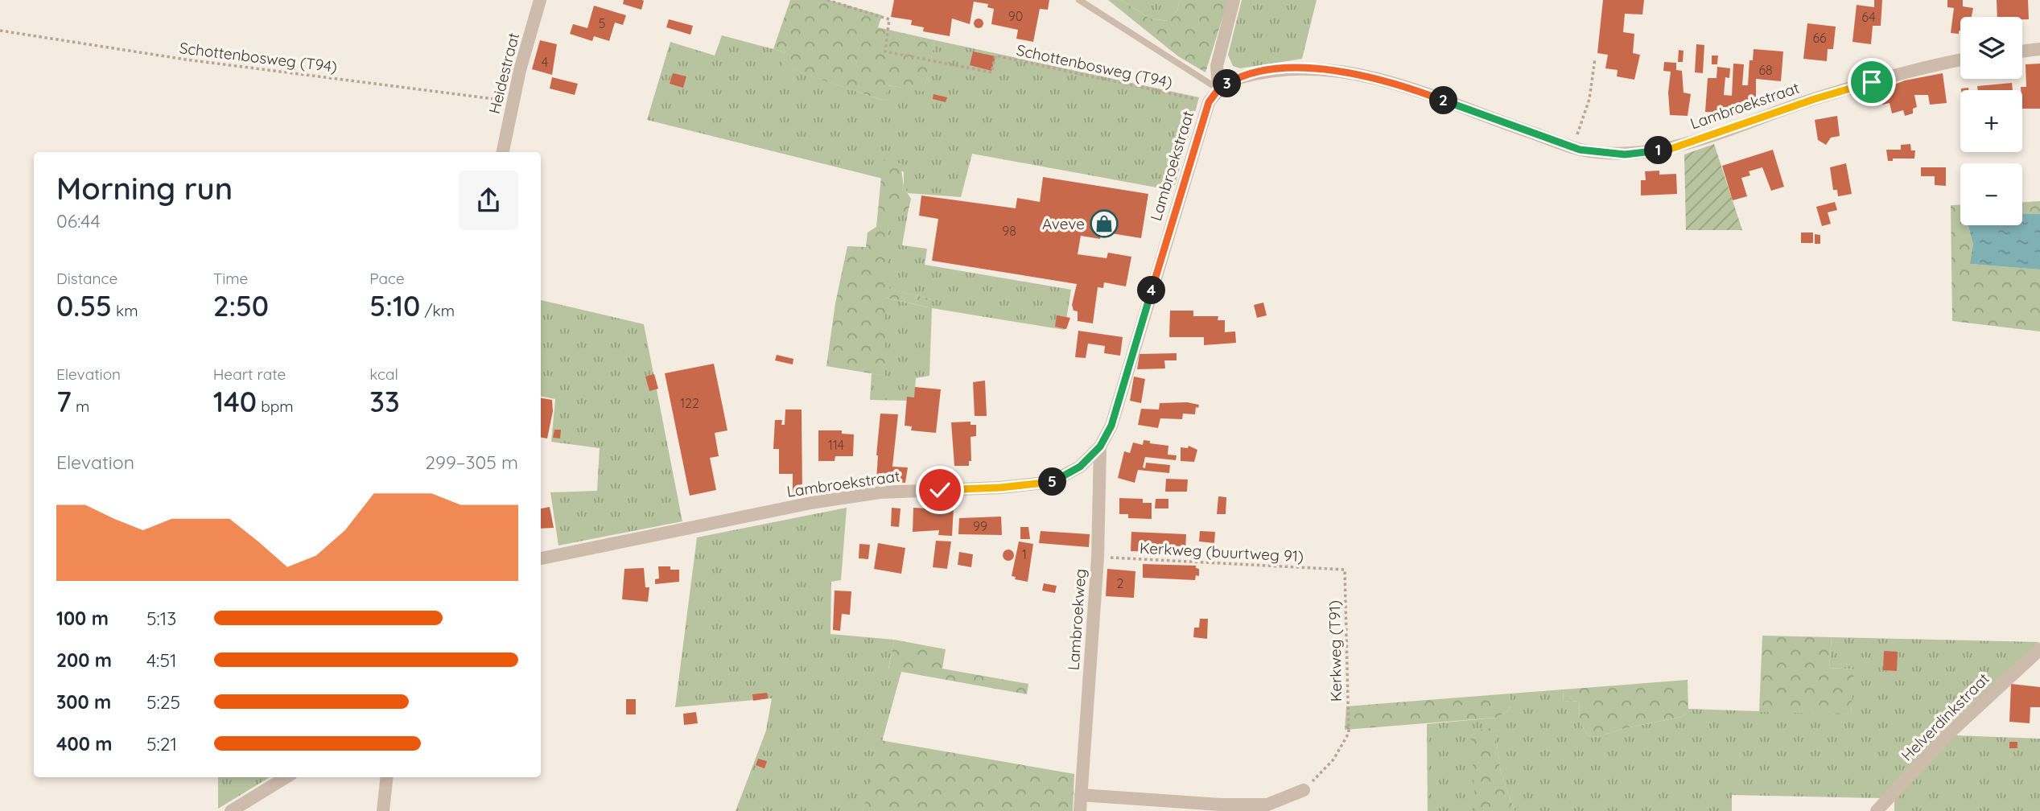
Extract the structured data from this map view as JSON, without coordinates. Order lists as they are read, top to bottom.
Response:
{
  "streets": {
    "street": [
      "Heidestraat",
      "Lambroekstraat",
      "Lambroekweg",
      "Helverdinkstraat"
    ],
    "path": ["Schottenbosweg (T94)", "Kerkweg (buurtweg 91)", "Kerkweg (T91)"]
  },
  "crossings": [
    ["Schottenbosweg (T94)", "Heidestraat"],
    ["Schottenbosweg (T94)", "Lambroekstraat"],
    ["Lambroekstraat", "Lambroekweg"],
    ["Kerkweg (buurtweg 91)", "Lambroekweg"],
    ["Kerkweg (buurtweg 91)", "Kerkweg (T91)"]
  ],
  "places": {
    "shop": ["Aveve"]
  },
  "house_numbers": [
    "90",
    "64",
    "5",
    "66",
    "4",
    "68",
    "98",
    "122",
    "114",
    "99",
    "1",
    "2"
  ],
  "page": {
    "map_buttons": ["+", "−"],
    "pins": [
      "3",
      "2",
      "1",
      "4",
      "5"
    ],
    "heading": ["Morning run", "06:44"],
    "stats": [
      ["Distance", "0.55 km"],
      ["Time", "2:50"],
      ["Pace", "5:10 /km"],
      ["Elevation", "7 m"],
      ["Heart rate", "140 bpm"],
      ["kcal", "33"]
    ],
    "chart": ["Elevation", "299–305 m"],
    "list": [
      {
        "name": "100 m",
        "note": "5:13"
      },
      {
        "name": "200 m",
        "note": "4:51"
      },
      {
        "name": "300 m",
        "note": "5:25"
      },
      {
        "name": "400 m",
        "note": "5:21"
      }
    ]
  }
}
